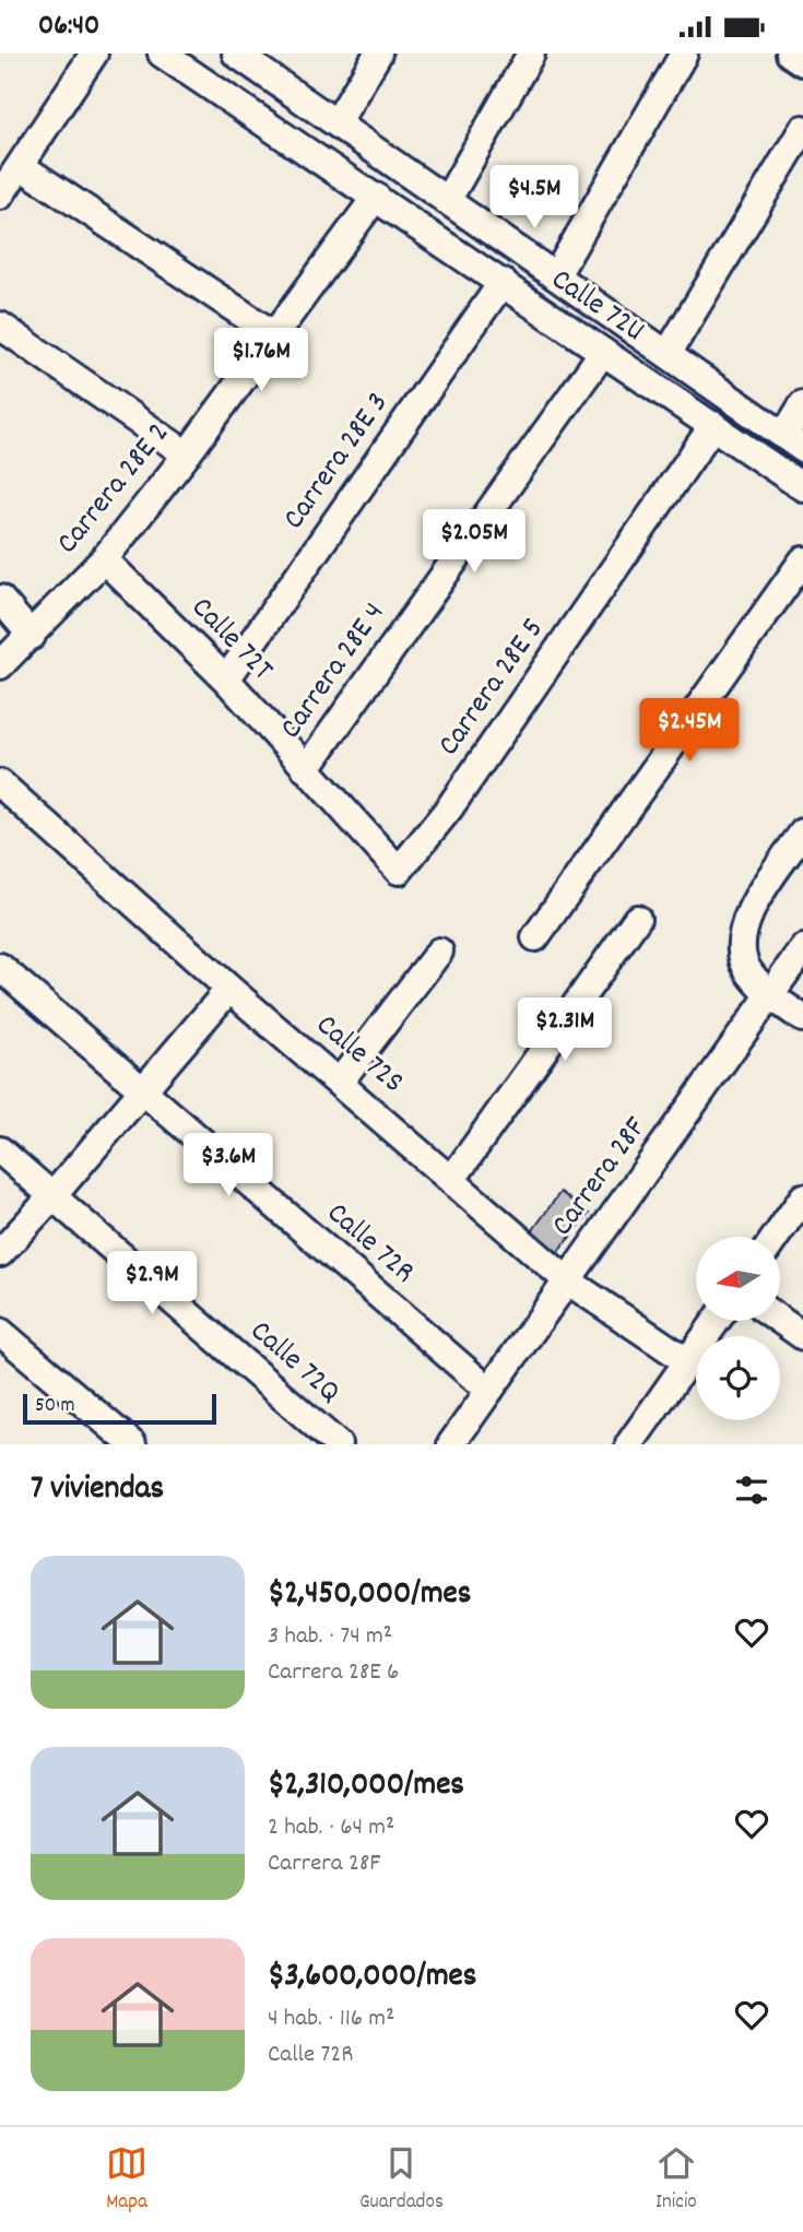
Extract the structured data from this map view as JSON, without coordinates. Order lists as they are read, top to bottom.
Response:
{
  "streets": {
    "street": [
      "Calle 72U",
      "Carrera 28E 3",
      "Carrera 28E 2",
      "Calle 72T",
      "Carrera 28E 4",
      "Carrera 28E 5",
      "Calle 72S",
      "Carrera 28F",
      "Calle 72R",
      "Calle 72Q"
    ]
  },
  "crossings": [
    ["Calle 72U", "Carrera 28E 3"],
    ["Calle 72U", "Carrera 28E 2"],
    ["Calle 72U", "Carrera 28E 4"],
    ["Calle 72U", "Carrera 28E 5"],
    ["Carrera 28E 3", "Calle 72T"],
    ["Carrera 28E 2", "Calle 72T"],
    ["Calle 72T", "Carrera 28E 4"],
    ["Calle 72T", "Carrera 28E 5"],
    ["Calle 72S", "Carrera 28F"],
    ["Carrera 28F", "Calle 72R"]
  ],
  "scale_bar": "50 m",
  "north": "left",
  "page": {
    "status": "06:40",
    "price": [
      "$4.5M",
      "$1.76M",
      "$2.05M",
      "$2.45M",
      "$2.31M",
      "$3.6M",
      "$2.9M"
    ],
    "scale": "50 m",
    "heading": "7 viviendas",
    "list": [
      {
        "name": "$2,450,000/mes",
        "note": "3 hab. · 74 m² · Carrera 28E 6"
      },
      {
        "name": "$2,310,000/mes",
        "note": "2 hab. · 64 m² · Carrera 28F"
      },
      {
        "name": "$3,600,000/mes",
        "note": "4 hab. · 116 m² · Calle 72R"
      }
    ],
    "tabs": ["Mapa", "Guardados", "Inicio"]
  }
}
